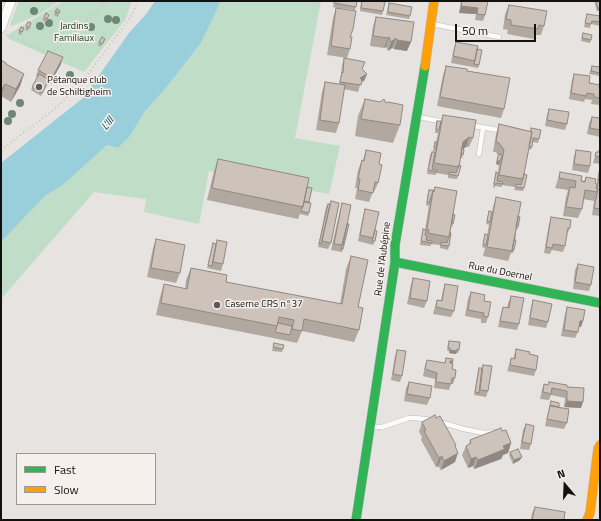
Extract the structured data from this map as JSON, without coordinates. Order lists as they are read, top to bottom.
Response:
{
  "streets": {
    "street": ["Rue de l'Aubépine", "Rue du Doernel"]
  },
  "crossings": [
    ["Rue de l'Aubépine", "Rue du Doernel"]
  ],
  "water": ["L'Ill"],
  "parks": ["Jardins Familiaux"],
  "places": ["Pétanque club de Schiltigheim", "Caserne CRS n°37"],
  "legend": ["Fast", "Slow"],
  "scale_bar": "50 m",
  "north": "top"
}
